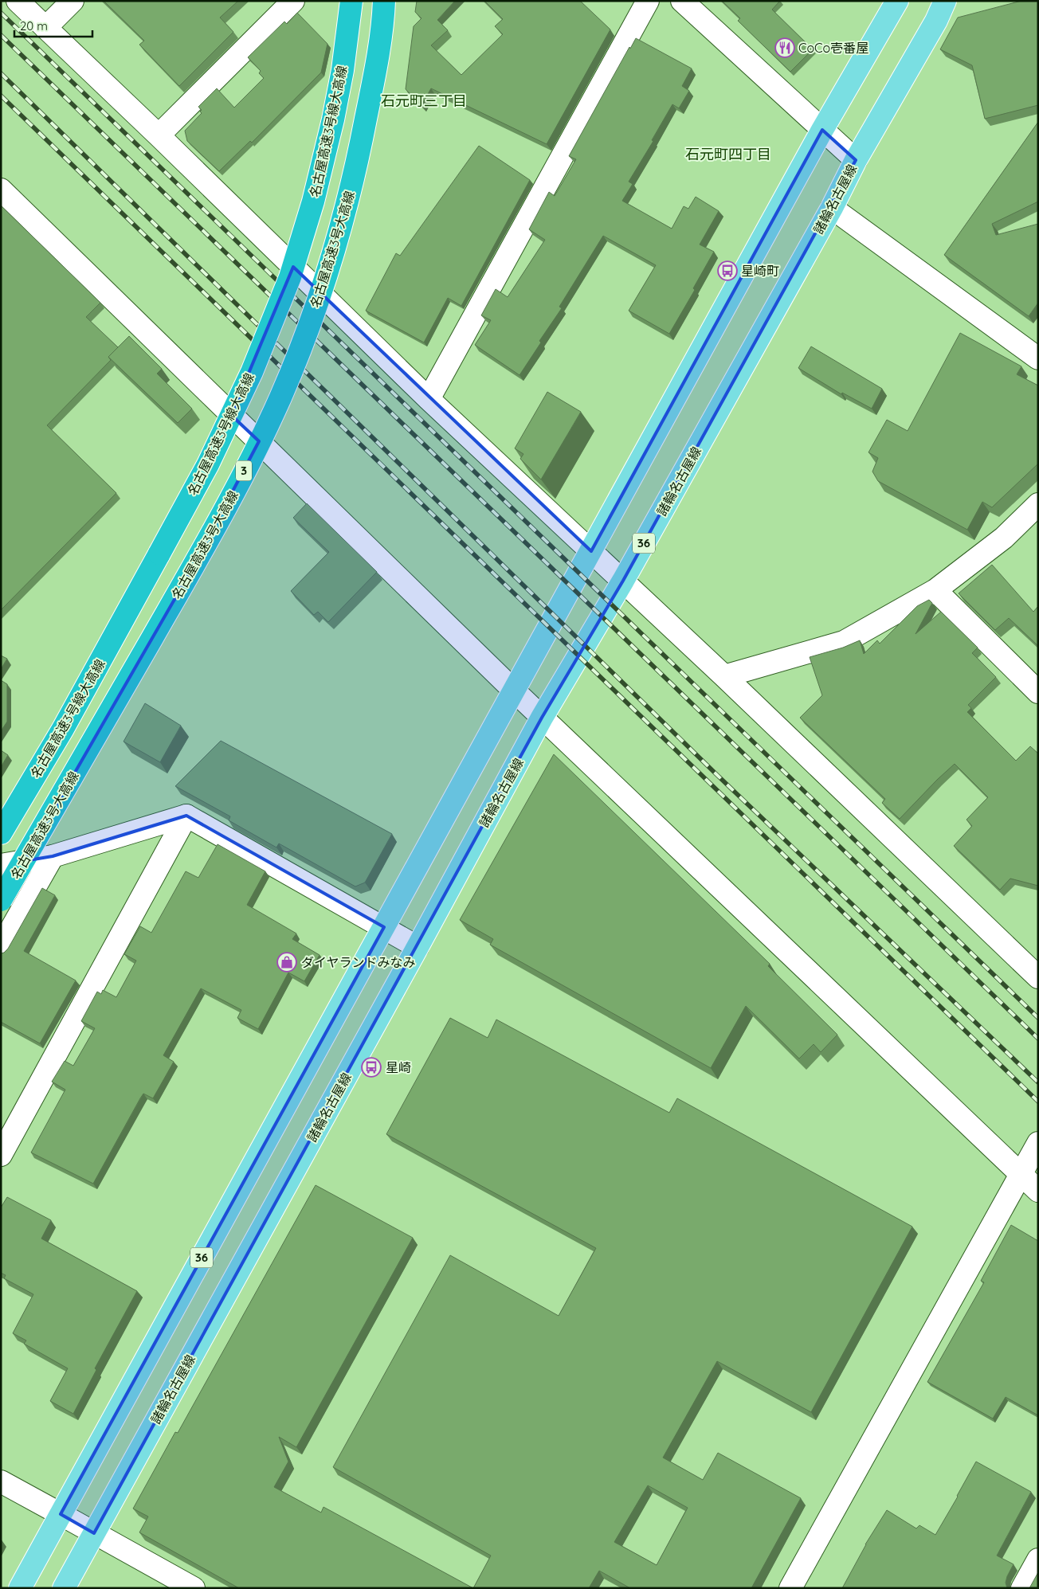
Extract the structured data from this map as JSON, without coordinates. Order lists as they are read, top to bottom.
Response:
{
  "streets": {
    "highway": ["名古屋高速3号線大高線", "名古屋高速3号大高線", "3"],
    "main road": ["諸輪名古屋線", "36"]
  },
  "districts": ["石元町三丁目", "石元町四丁目"],
  "places": {
    "restaurant": ["CoCo壱番屋"],
    "bus stop": ["星崎町", "星崎"],
    "shop": ["ダイヤランドみなみ"]
  },
  "scale_bar": "20 m"
}
